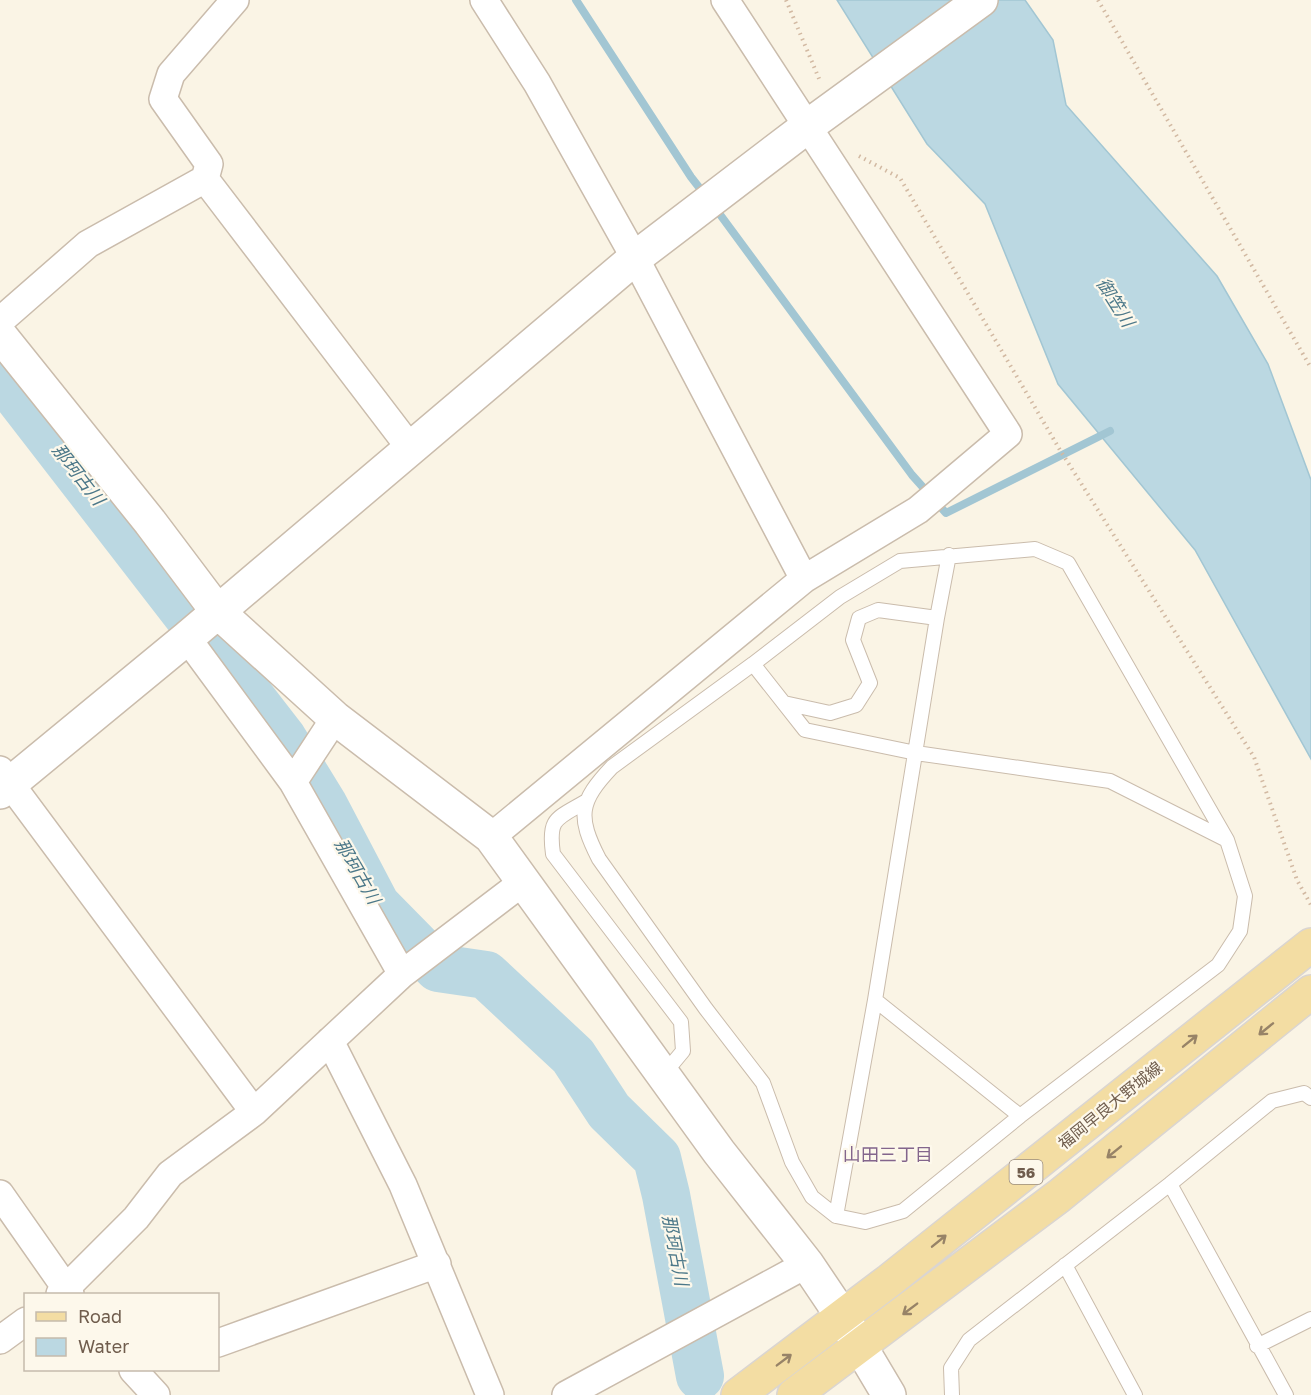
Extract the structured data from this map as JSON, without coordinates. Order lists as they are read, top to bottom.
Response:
{
  "streets": {
    "main road": ["福岡早良大野城線", "56"]
  },
  "districts": ["山田三丁目"],
  "water": ["御笠川", "那珂古川"],
  "legend": ["Road", "Water"]
}
